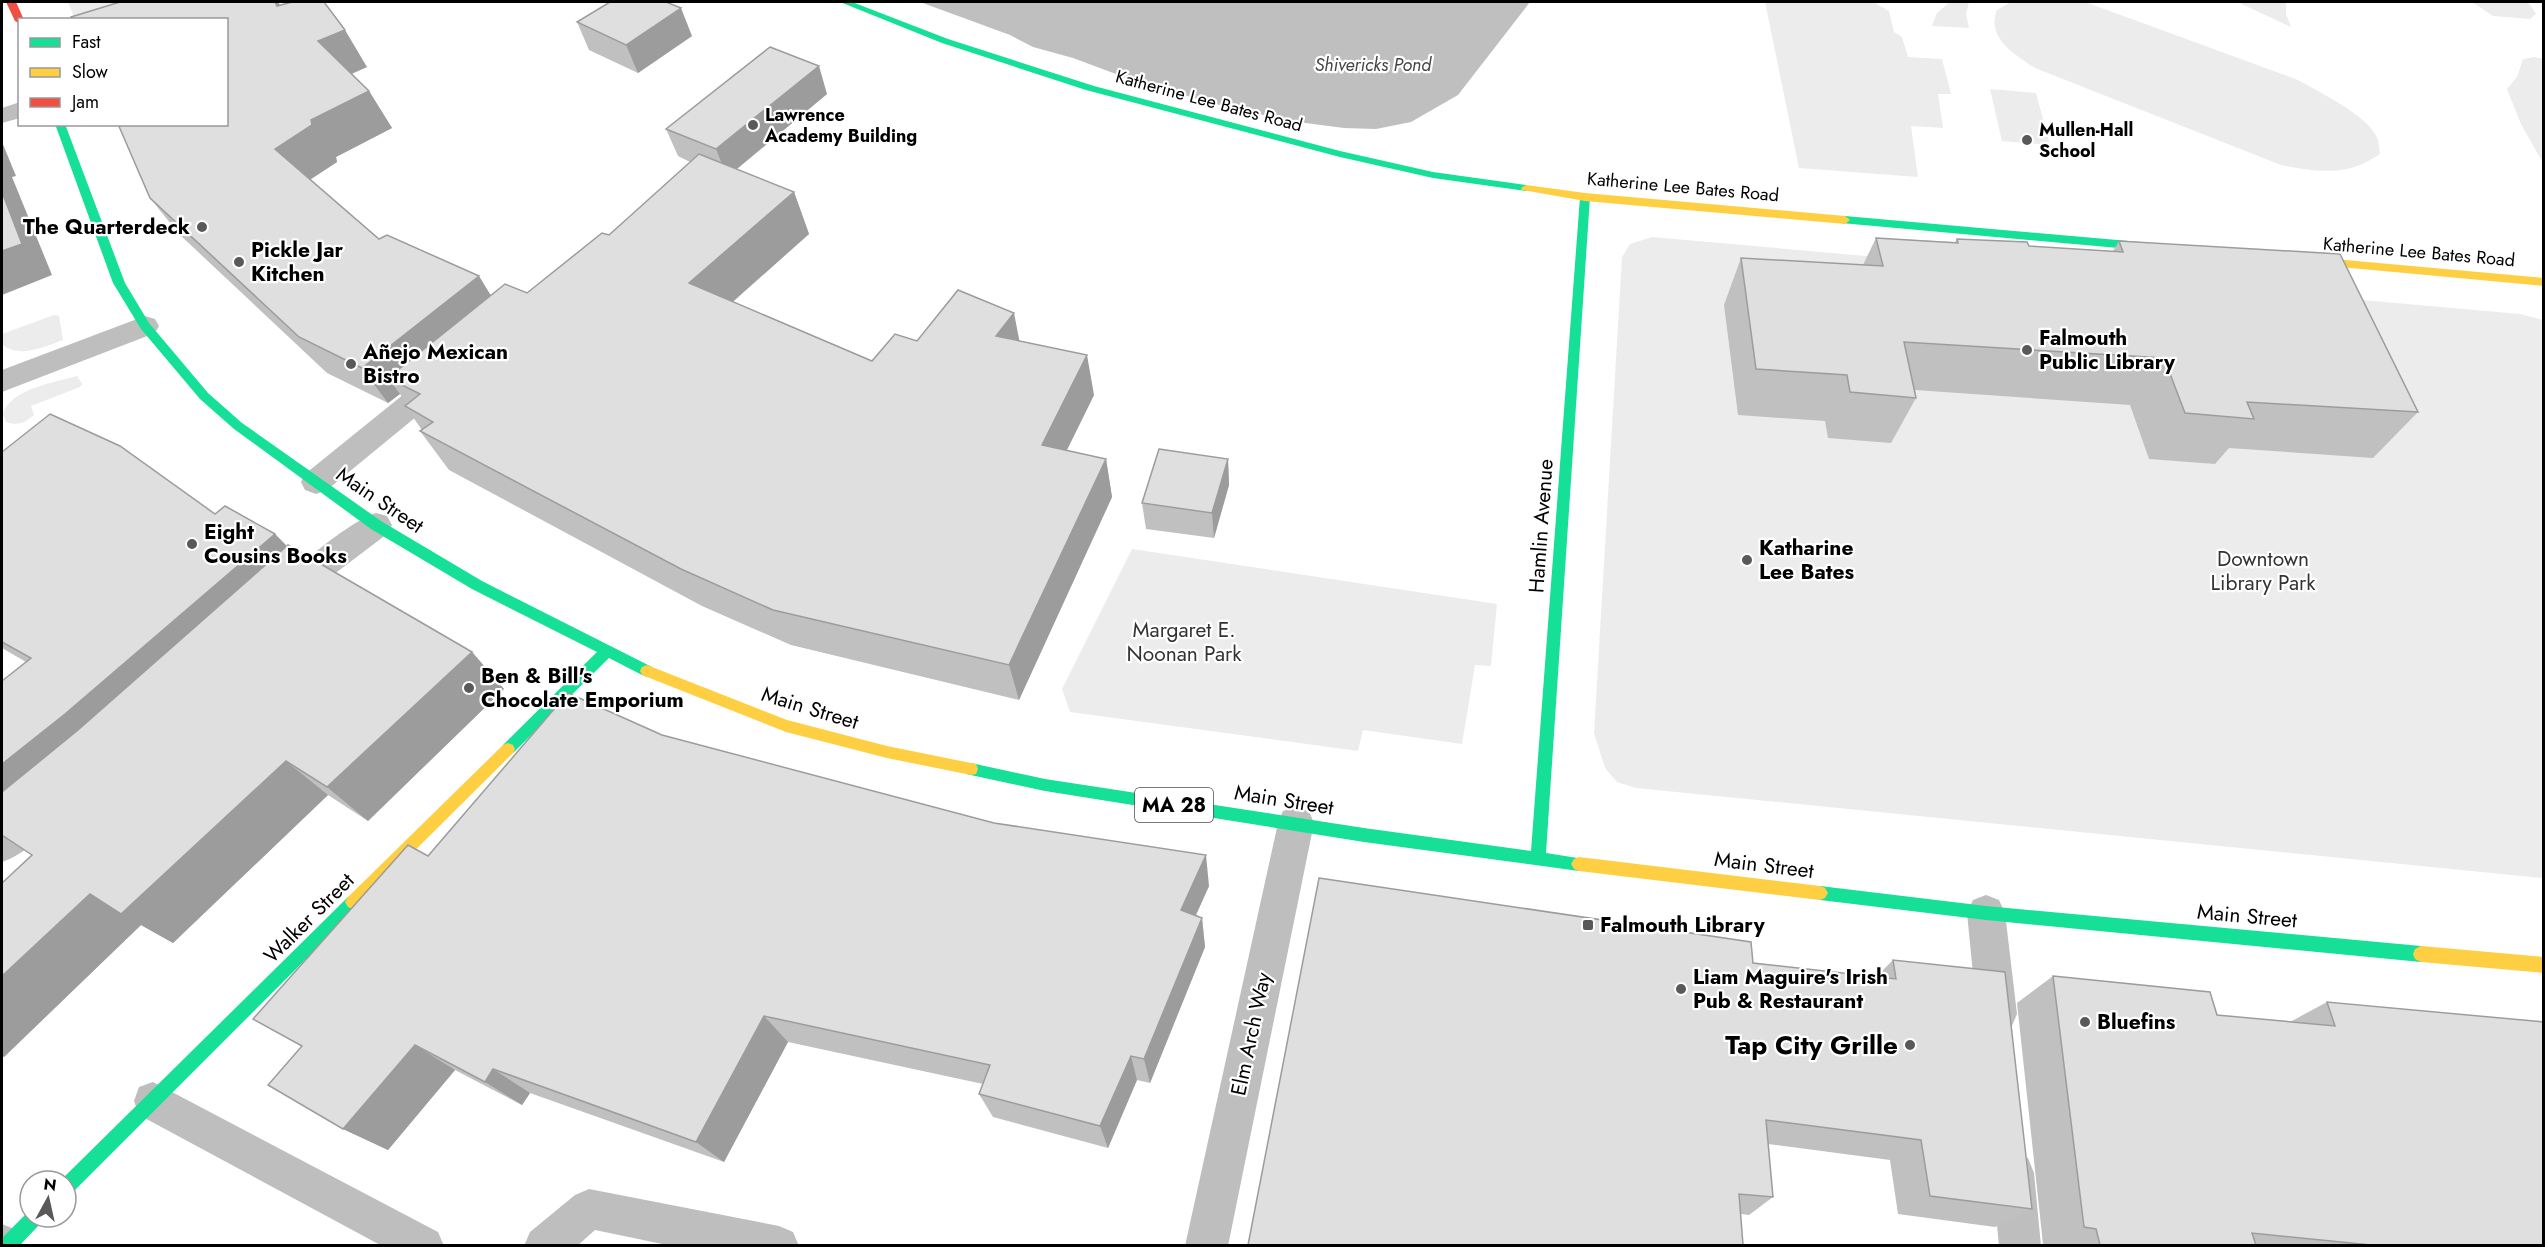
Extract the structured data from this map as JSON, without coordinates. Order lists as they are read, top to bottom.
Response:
{
  "streets": {
    "street": [
      "Katherine Lee Bates Road",
      "Main Street",
      "Hamlin Avenue",
      "MA 28",
      "Walker Street",
      "Elm Arch Way"
    ]
  },
  "crossings": [
    ["Katherine Lee Bates Road", "Hamlin Avenue"],
    ["Main Street", "Hamlin Avenue"],
    ["Main Street", "Walker Street"],
    ["Main Street", "Elm Arch Way"]
  ],
  "water": ["Shivericks Pond"],
  "parks": ["Downtown Library Park", "Margaret E. Noonan Park"],
  "places": {
    "other": [
      "Lawrence Academy Building",
      "Mullen-Hall School",
      "The Quarterdeck",
      "Pickle Jar Kitchen",
      "Falmouth Public Library",
      "Añejo Mexican Bistro",
      "Eight Cousins Books",
      "Katharine Lee Bates",
      "Ben & Bill's Chocolate Emporium",
      "Liam Maguire's Irish Pub & Restaurant",
      "Bluefins",
      "Tap City Grille"
    ],
    "transit": ["Falmouth Library"]
  },
  "legend": ["Fast", "Slow", "Jam"],
  "north": "top"
}
